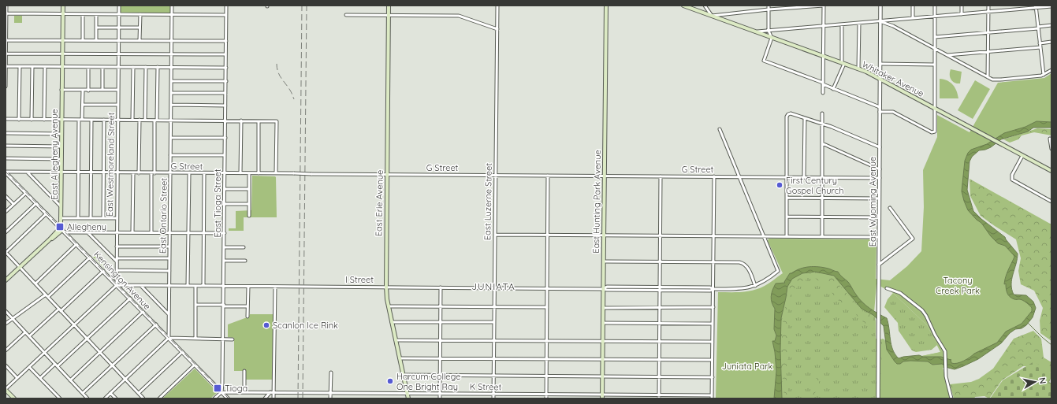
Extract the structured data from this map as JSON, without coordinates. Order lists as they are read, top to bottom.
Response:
{
  "streets": {
    "main road": [
      "Whitaker Avenue",
      "East Allegheny Avenue",
      "East Hunting Park Avenue",
      "East Erie Avenue"
    ],
    "street": [
      "East Westmoreland Street",
      "G Street",
      "East Luzerne Street",
      "East Wyoming Avenue",
      "East Tioga Street",
      "East Ontario Street",
      "I Street",
      "Kensington Avenue",
      "K Street"
    ]
  },
  "crossings": [
    ["Whitaker Avenue", "East Wyoming Avenue"],
    ["East Allegheny Avenue", "G Street"],
    ["East Allegheny Avenue", "Kensington Avenue"],
    ["East Westmoreland Street", "G Street"],
    ["East Westmoreland Street", "I Street"],
    ["East Westmoreland Street", "Kensington Avenue"],
    ["G Street", "East Luzerne Street"],
    ["G Street", "East Hunting Park Avenue"],
    ["G Street", "East Wyoming Avenue"],
    ["G Street", "East Tioga Street"],
    ["G Street", "East Erie Avenue"],
    ["G Street", "East Ontario Street"],
    ["G Street", "Kensington Avenue"],
    ["East Luzerne Street", "I Street"],
    ["East Luzerne Street", "K Street"],
    ["East Hunting Park Avenue", "I Street"],
    ["East Hunting Park Avenue", "K Street"],
    ["East Tioga Street", "I Street"],
    ["East Tioga Street", "Kensington Avenue"],
    ["East Tioga Street", "K Street"],
    ["East Erie Avenue", "I Street"],
    ["East Erie Avenue", "K Street"],
    ["East Ontario Street", "I Street"],
    ["East Ontario Street", "Kensington Avenue"],
    ["I Street", "Kensington Avenue"],
    ["Kensington Avenue", "K Street"]
  ],
  "districts": ["JUNIATA"],
  "parks": ["Tacony Creek Park", "Juniata Park"],
  "places": {
    "other": ["First Century Gospel Church", "Scanlon Ice Rink", "Harcum College One Bright Ray"],
    "transit": ["Allegheny", "Tioga"]
  },
  "north": "right"
}
